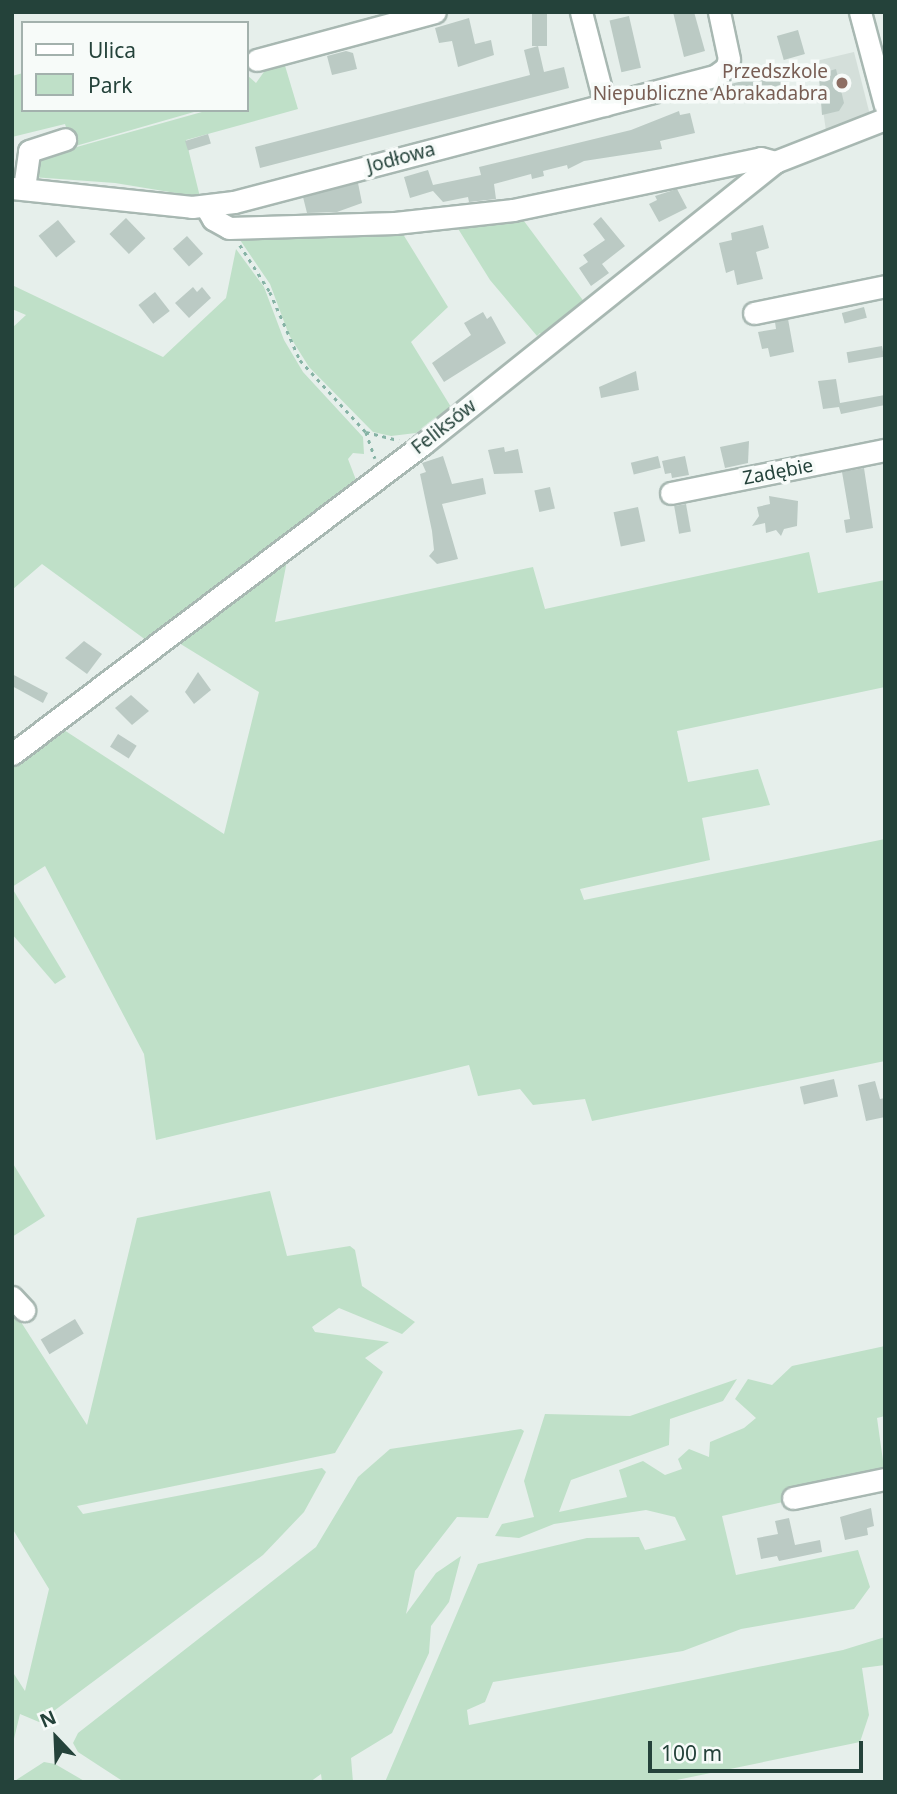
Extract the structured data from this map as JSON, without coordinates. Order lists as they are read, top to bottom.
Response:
{
  "streets": {
    "street": ["Jodłowa", "Feliksów", "Zadębie"]
  },
  "places": ["Przedszkole Niepubliczne Abrakadabra"],
  "legend": ["Ulica", "Park"],
  "scale_bar": "100 m",
  "north": "top left"
}
